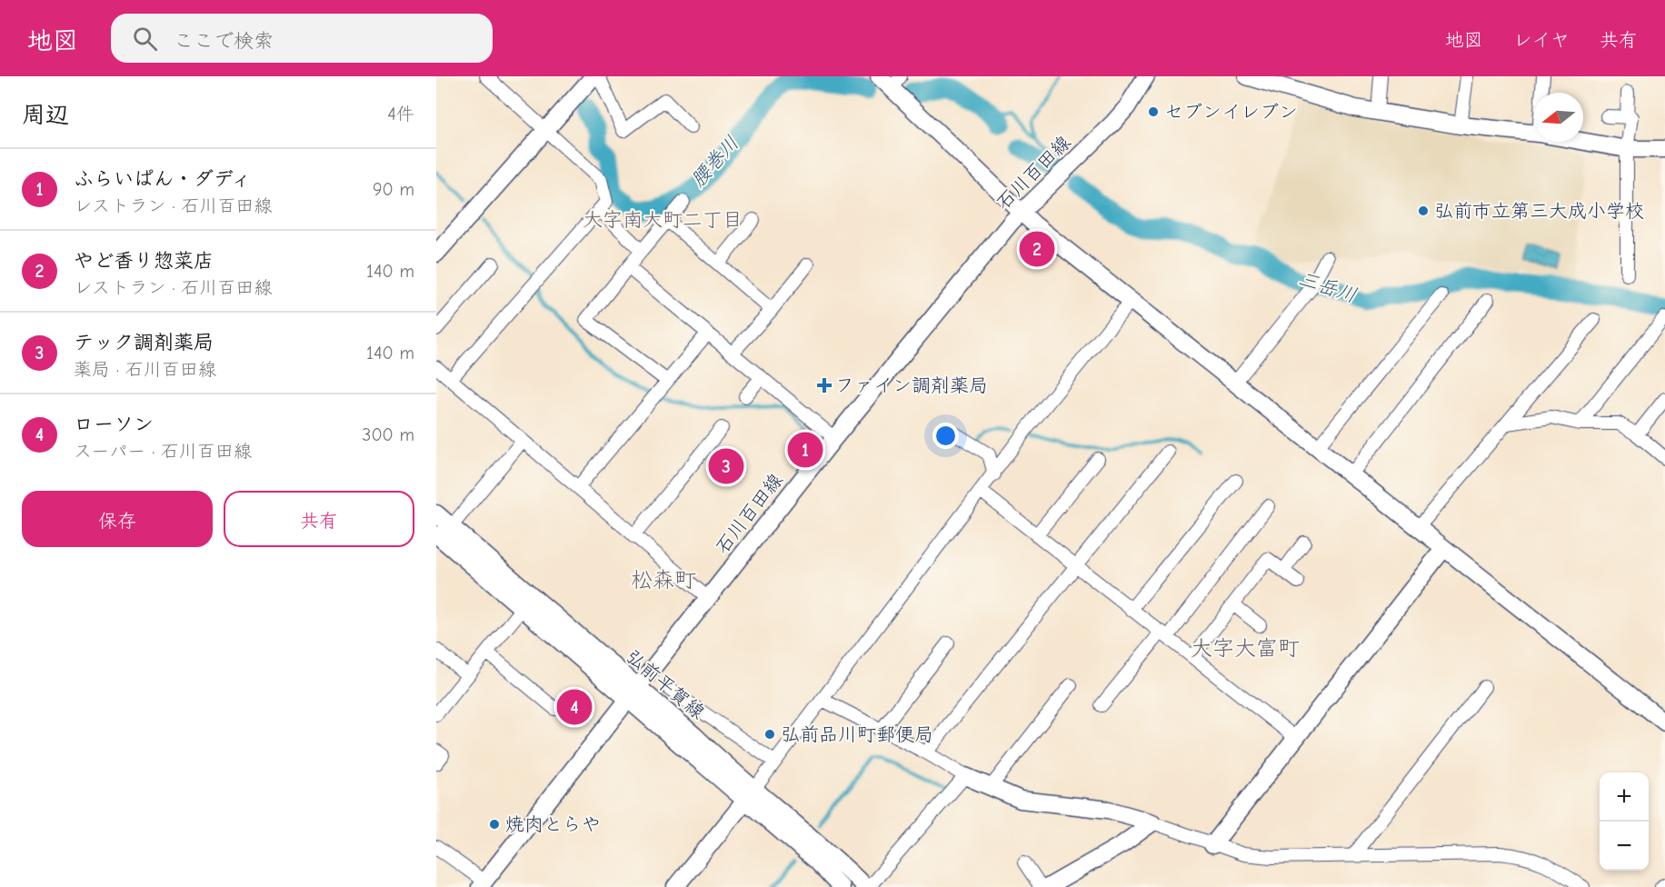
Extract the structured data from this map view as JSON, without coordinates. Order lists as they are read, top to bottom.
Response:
{
  "streets": {
    "street": ["石川百田線", "弘前平賀線"]
  },
  "crossings": [
    ["石川百田線", "弘前平賀線"]
  ],
  "districts": ["大字南大町二丁目", "松森町", "大字大富町"],
  "water": ["腰巻川", "三岳川"],
  "places": {
    "other": [
      "セブンイレブン",
      "弘前市立第三大成小学校",
      "弘前品川町郵便局",
      "焼肉とらや"
    ],
    "health": ["ファイン調剤薬局"]
  },
  "north": "left",
  "page": {
    "header": "地図",
    "search": "ここで検索",
    "nav": ["地図", "レイヤ", "共有"],
    "heading": ["周辺", "4件"],
    "list": [
      {
        "mark": "1",
        "name": "ふらいぱん・ダディ",
        "note": "レストラン · 石川百田線",
        "value": "90 m"
      },
      {
        "mark": "2",
        "name": "やど香り惣菜店",
        "note": "レストラン · 石川百田線",
        "value": "140 m"
      },
      {
        "mark": "3",
        "name": "テック調剤薬局",
        "note": "薬局 · 石川百田線",
        "value": "140 m"
      },
      {
        "mark": "4",
        "name": "ローソン",
        "note": "スーパー · 石川百田線",
        "value": "300 m"
      }
    ],
    "pins": [
      "2",
      "1",
      "3",
      "4"
    ],
    "buttons": ["保存", "共有"],
    "map_buttons": ["+", "−"]
  }
}
